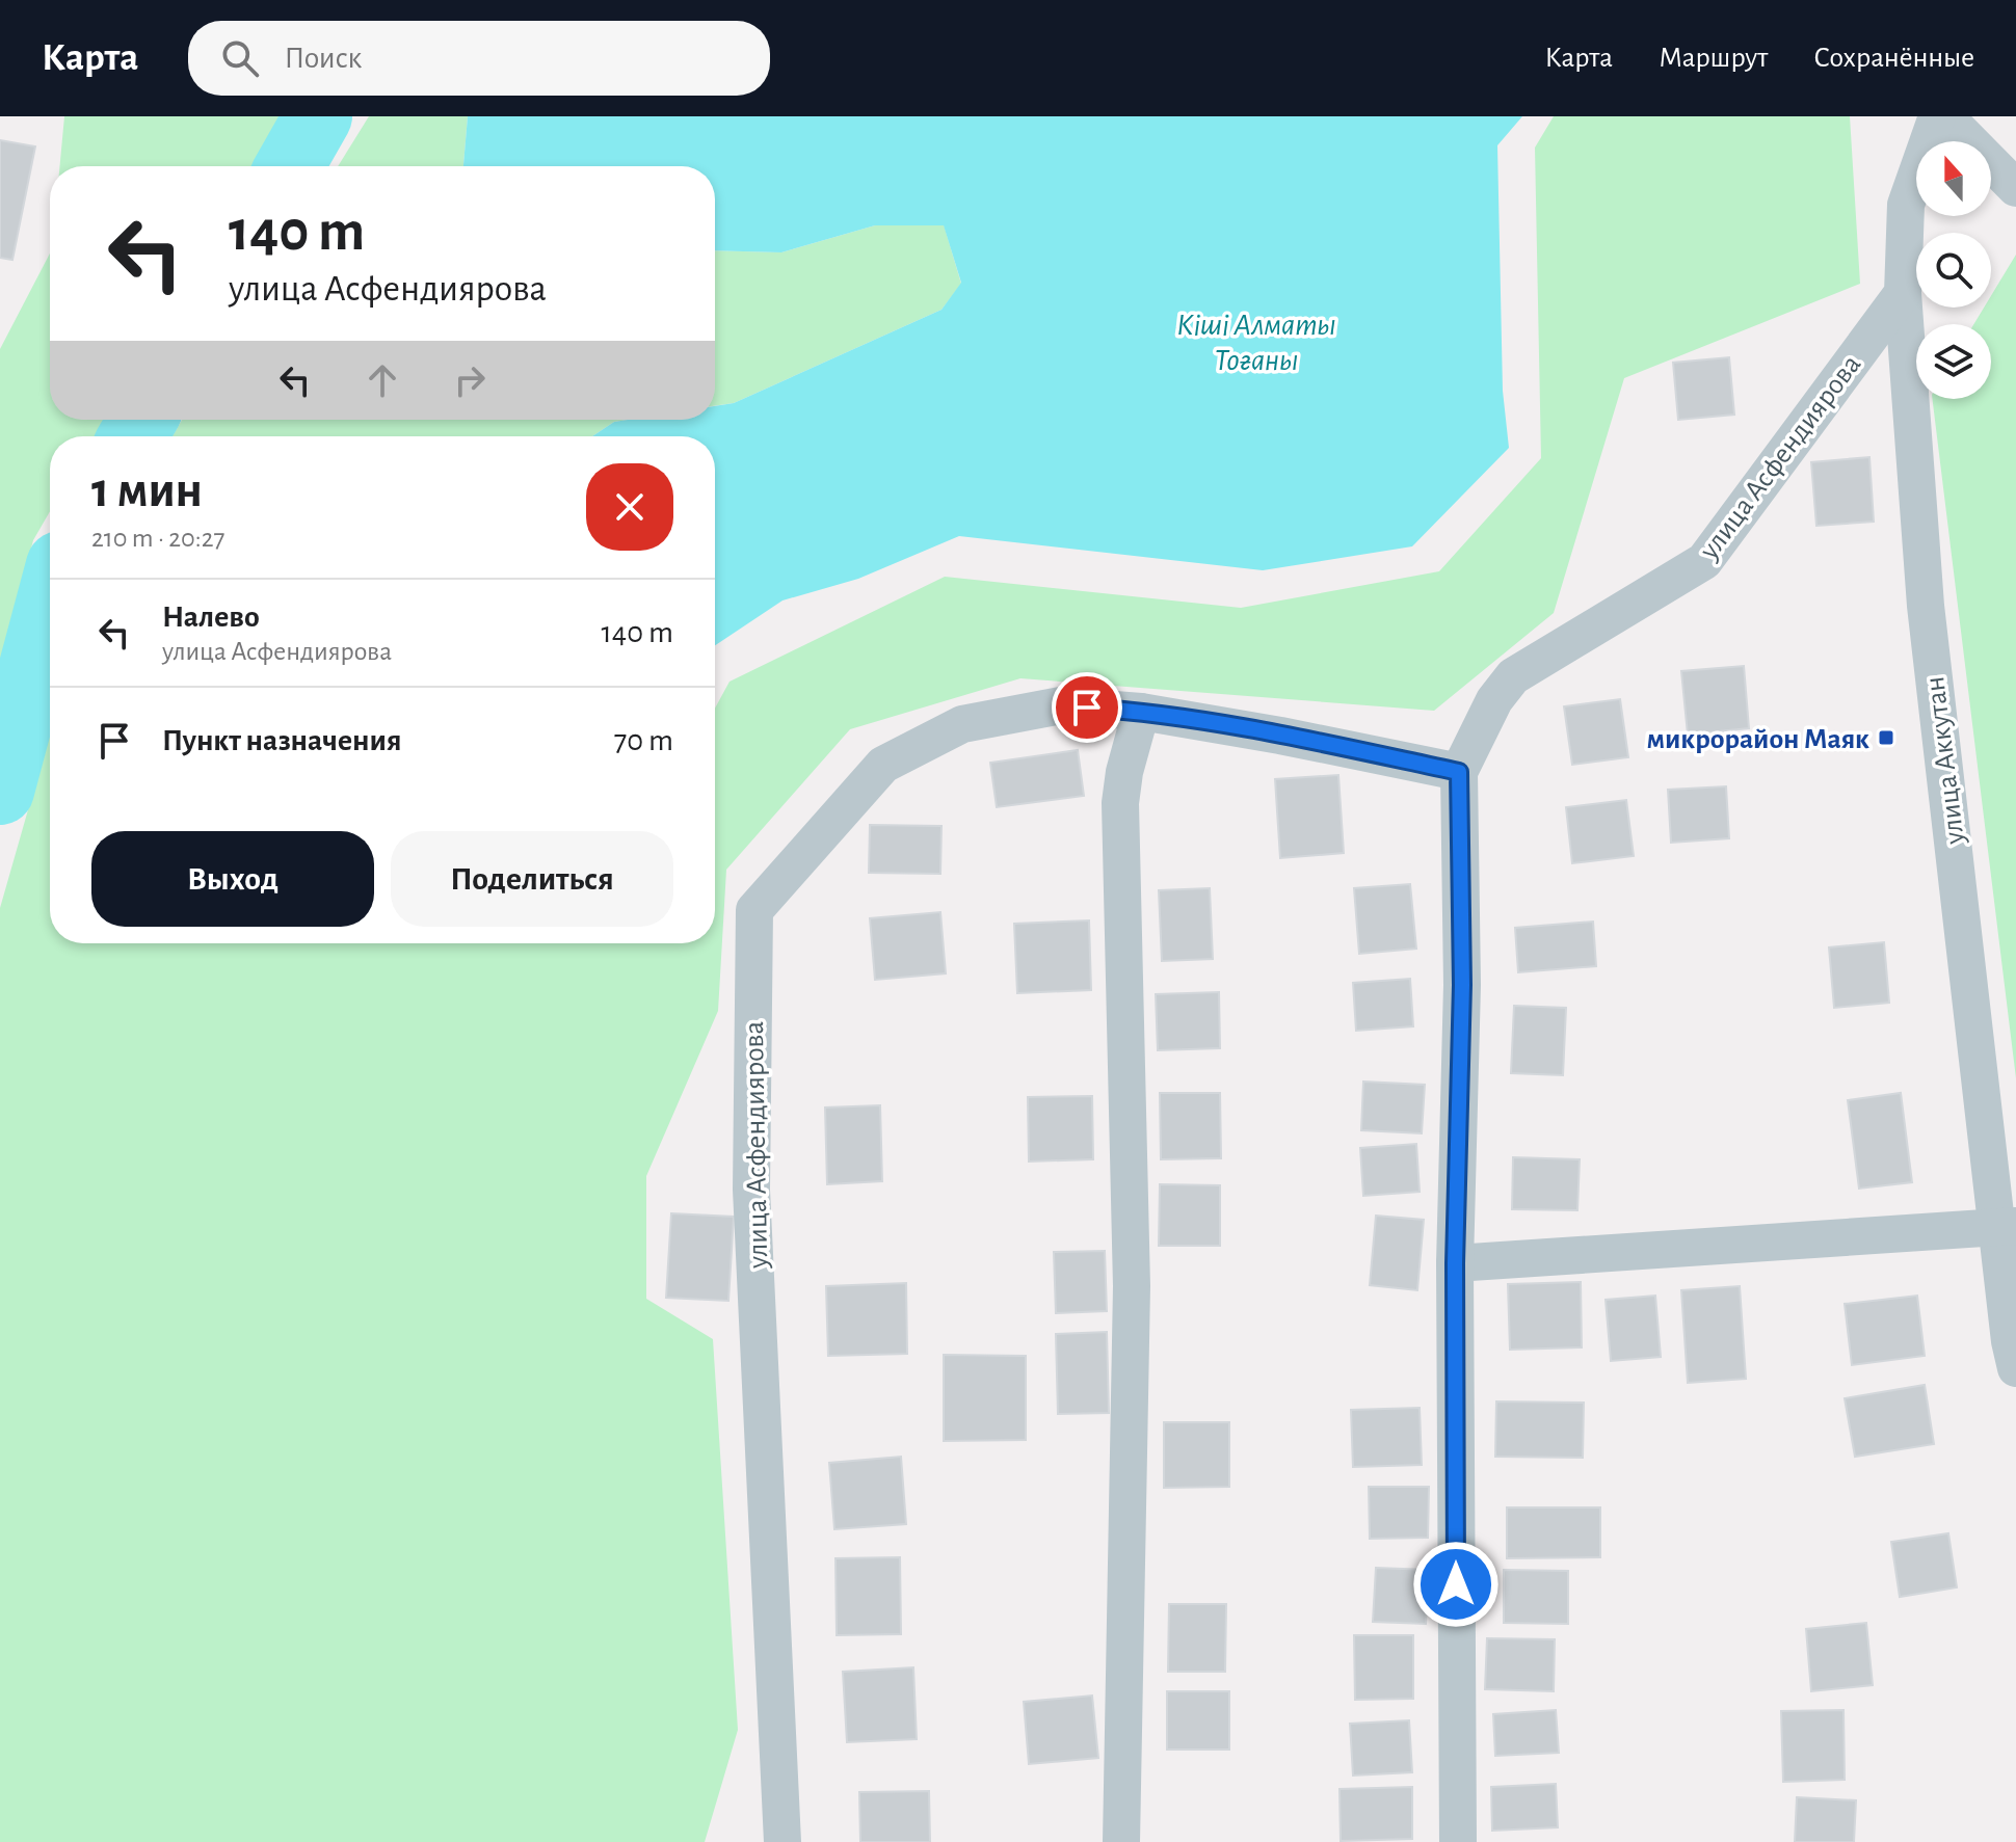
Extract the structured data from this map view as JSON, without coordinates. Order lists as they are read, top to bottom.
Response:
{
  "streets": {
    "street": ["улица Асфендиярова", "улица Аккутан"]
  },
  "crossings": [
    ["улица Асфендиярова", "улица Аккутан"]
  ],
  "water": ["Кіші Алматы Тоғаны"],
  "places": {
    "transit": ["микрорайон Маяк"]
  },
  "north": "top",
  "page": {
    "header": "Карта",
    "search": "Поиск",
    "nav": ["Карта", "Маршрут", "Сохранённые"],
    "turn": ["140 m", "улица Асфендиярова"],
    "heading": ["1 мин", "210 m · 20:27"],
    "list": [
      {
        "name": "Налево",
        "note": "улица Асфендиярова",
        "value": "140 m"
      },
      {
        "name": "Пункт назначения",
        "value": "70 m"
      }
    ],
    "buttons": ["Выход", "Поделиться"]
  }
}
